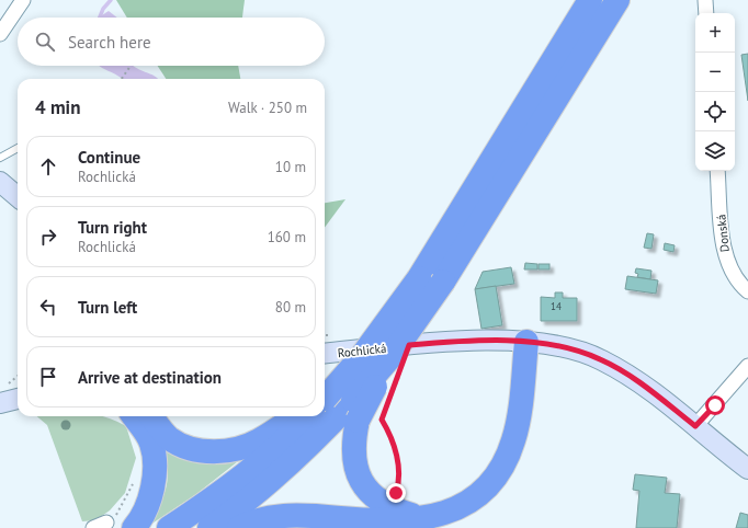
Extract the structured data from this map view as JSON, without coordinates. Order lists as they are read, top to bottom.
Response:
{
  "streets": {
    "street": ["Donská", "Rochlická"]
  },
  "house_numbers": ["14"],
  "page": {
    "map_buttons": ["+", "−"],
    "search": "Search here",
    "heading": ["4 min", "Walk · 250 m"],
    "list": [
      ["Continue", "Rochlická", "10 m"],
      ["Turn right", "Rochlická", "160 m"],
      ["Turn left", "80 m"],
      "Arrive at destination"
    ]
  }
}
